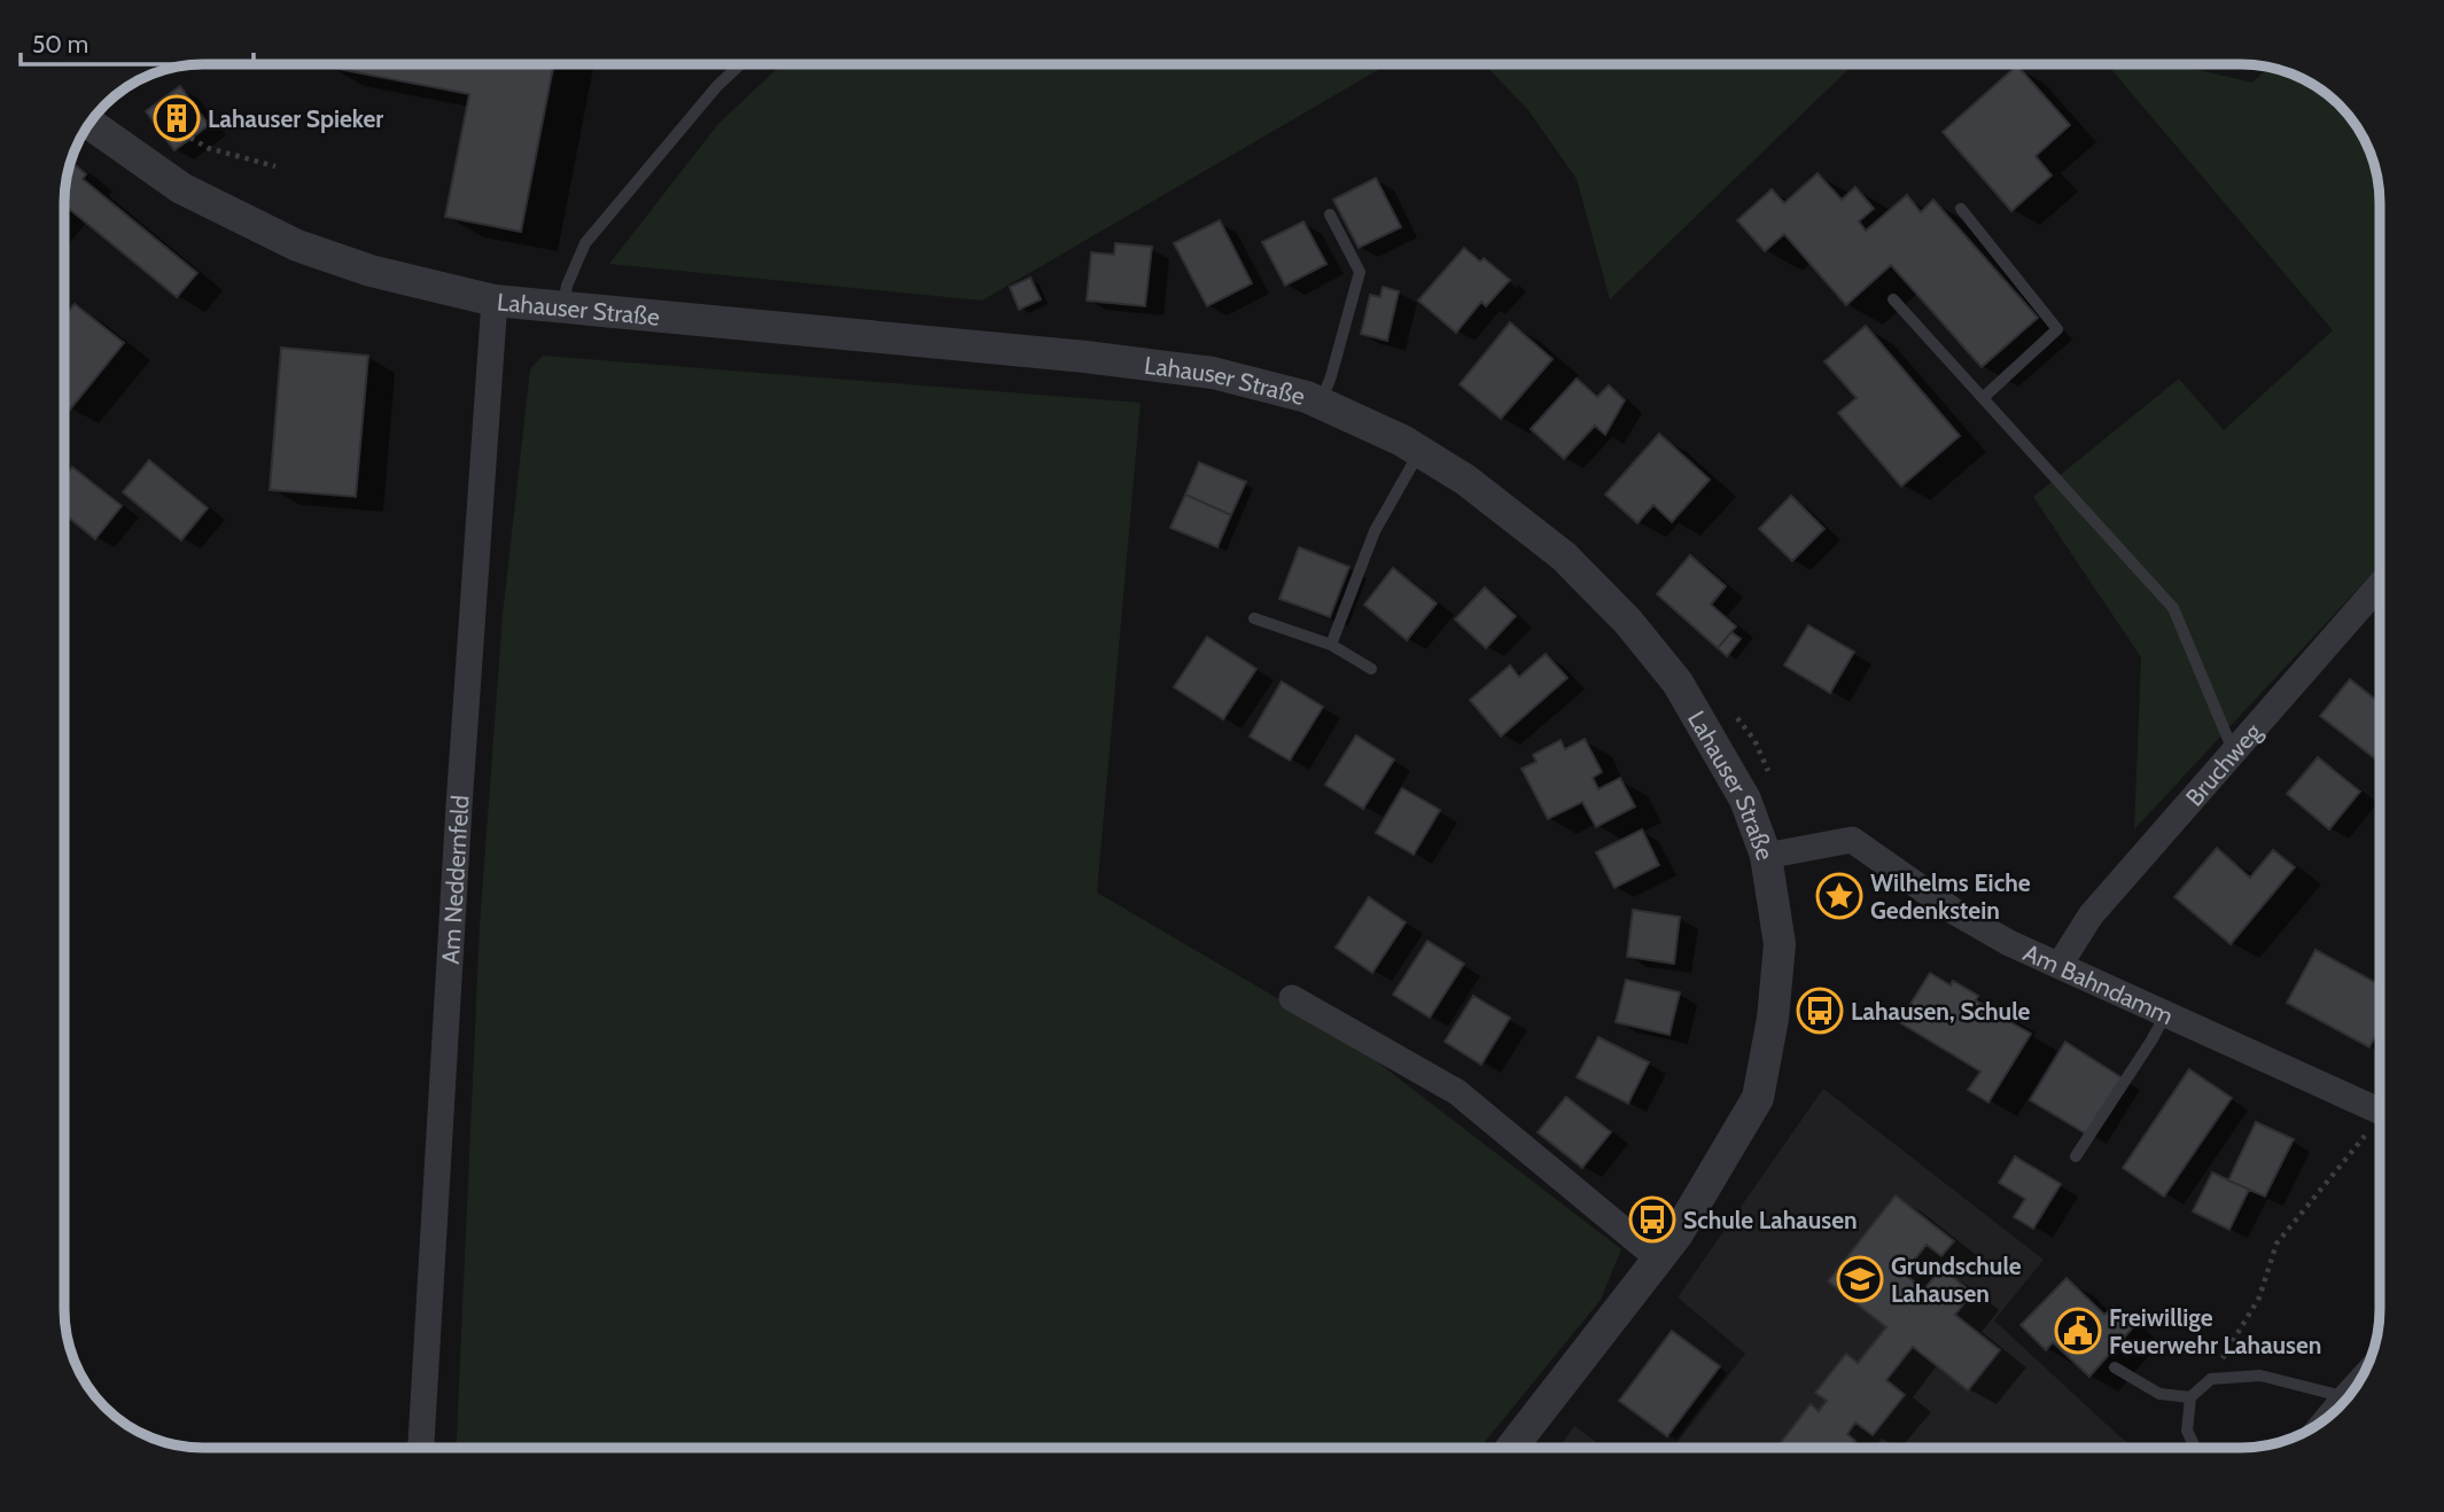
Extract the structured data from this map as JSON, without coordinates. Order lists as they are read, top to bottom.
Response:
{
  "streets": {
    "street": [
      "Lahauser Straße",
      "Bruchweg",
      "Am Neddernfeld",
      "Am Bahndamm"
    ]
  },
  "crossings": [
    ["Lahauser Straße", "Am Neddernfeld"],
    ["Lahauser Straße", "Am Bahndamm"],
    ["Bruchweg", "Am Bahndamm"]
  ],
  "places": {
    "building": ["Lahauser Spieker"],
    "place": ["Wilhelms Eiche Gedenkstein"],
    "bus stop": ["Lahausen, Schule", "Schule Lahausen"],
    "school or university": ["Grundschule Lahausen"],
    "public building": ["Freiwillige Feuerwehr Lahausen"]
  },
  "scale_bar": "50 m"
}
